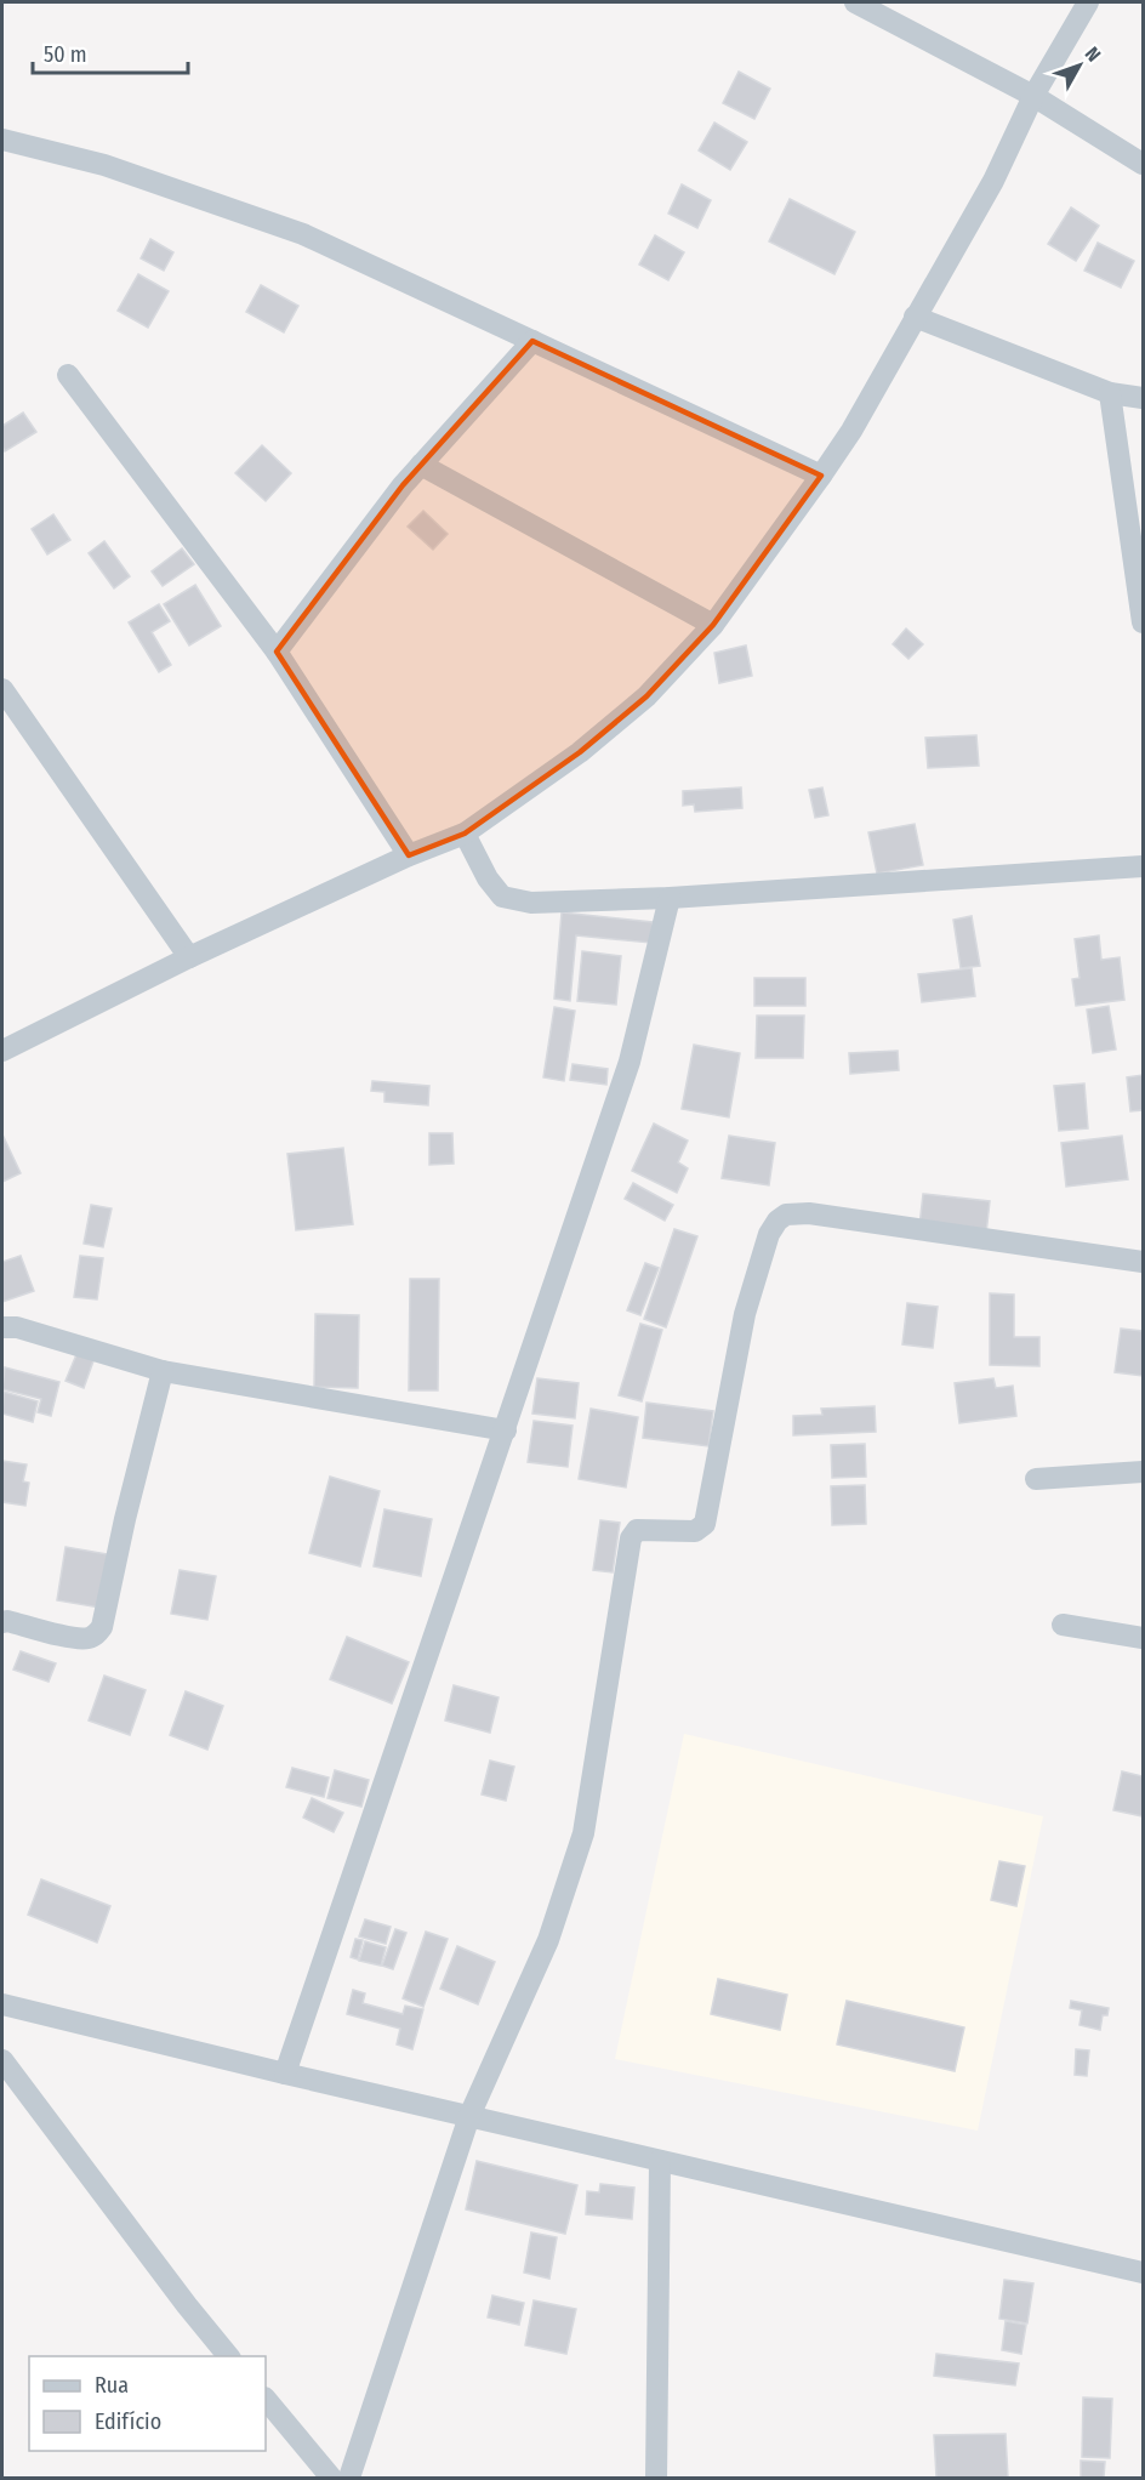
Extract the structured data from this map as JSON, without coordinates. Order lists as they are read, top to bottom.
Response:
{
  "legend": ["Rua", "Edifício"],
  "scale_bar": "50 m",
  "north": "top right"
}
